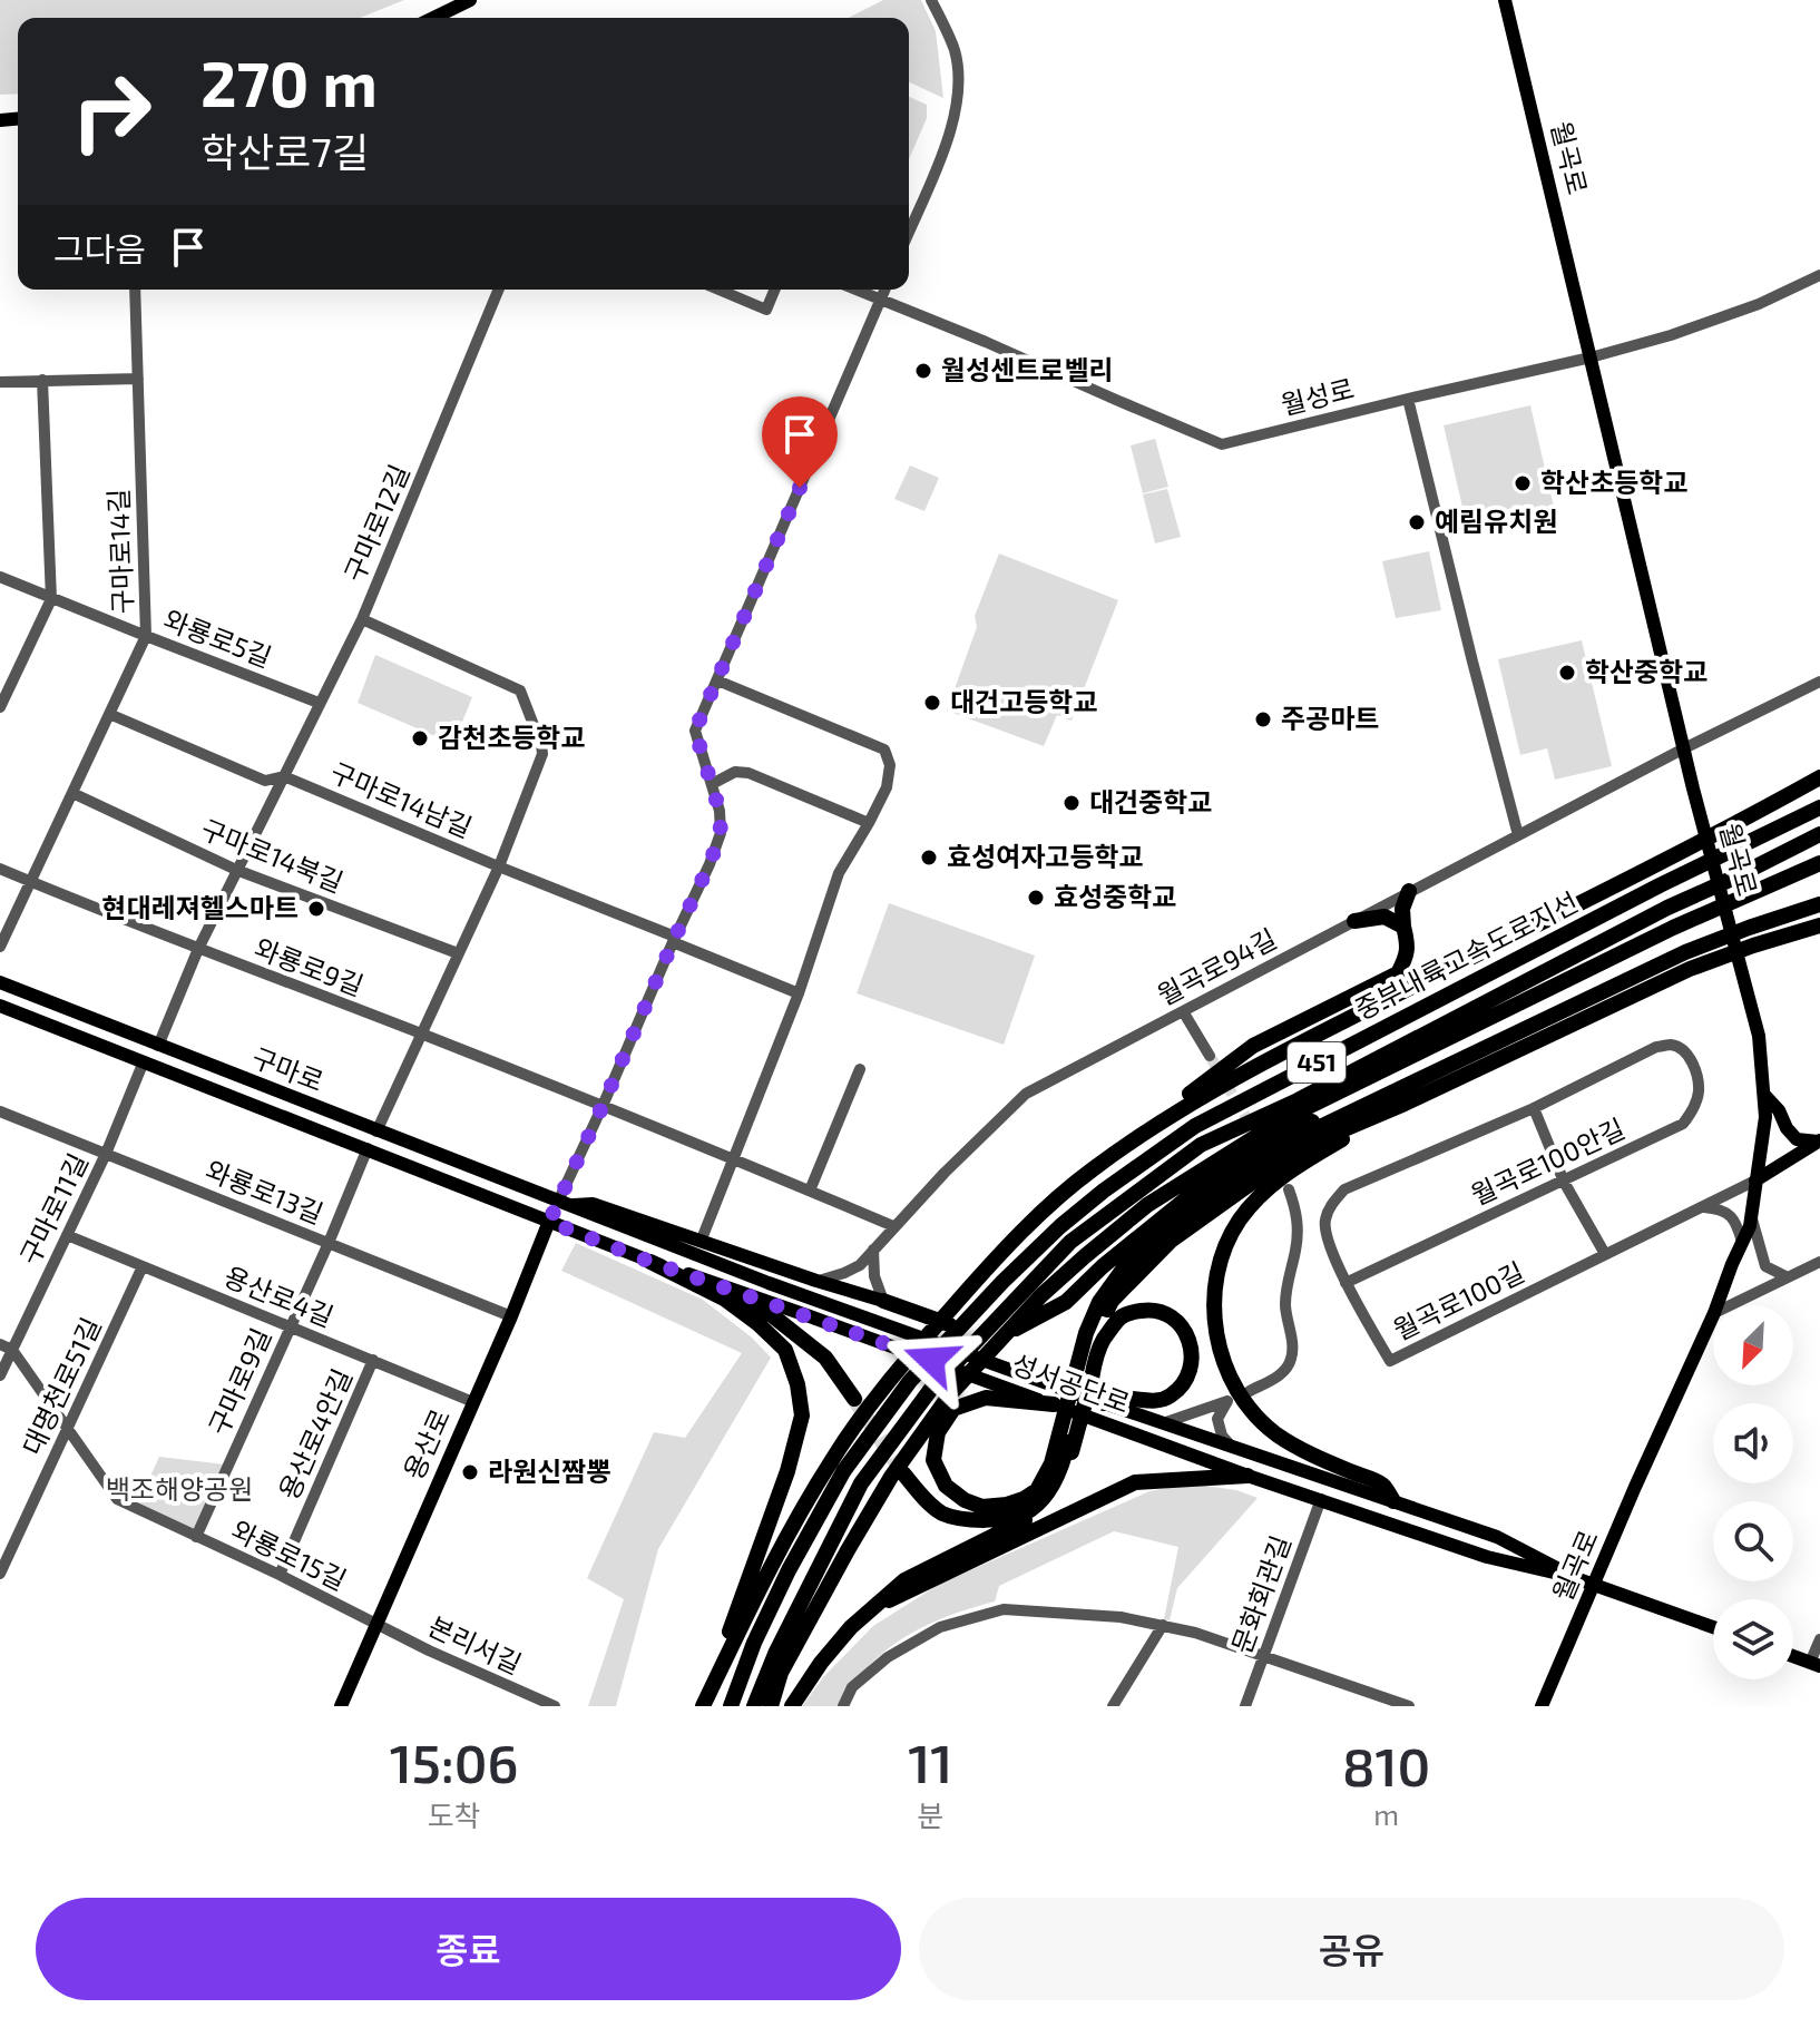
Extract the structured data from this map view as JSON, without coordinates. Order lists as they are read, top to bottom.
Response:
{
  "streets": {
    "highway": ["중부내륙고속도로지선", "451"],
    "main road": [
      "월곡로",
      "구마로",
      "성서공단로",
      "용산로"
    ],
    "street": [
      "월성로",
      "구마로12길",
      "구마로14길",
      "와룡로5길",
      "구마로14남길",
      "구마로14북길",
      "와룡로9길",
      "월곡로94길",
      "월곡로100안길",
      "와룡로13길",
      "구마로11길",
      "용산로4길",
      "월곡로100길",
      "구마로9길",
      "대명천로51길",
      "용산로4안길",
      "와룡로15길",
      "문화회관길",
      "본리서길"
    ]
  },
  "crossings": [
    ["월곡로", "월성로"],
    ["월곡로", "월곡로94길"],
    ["월곡로", "월곡로100길"],
    ["월곡로", "성서공단로"],
    ["구마로12길", "와룡로5길"],
    ["구마로12길", "구마로14남길"],
    ["구마로12길", "구마로14북길"],
    ["구마로12길", "와룡로9길"],
    ["구마로12길", "구마로"],
    ["구마로14길", "와룡로5길"],
    ["구마로14길", "구마로14남길"],
    ["구마로14길", "구마로14북길"],
    ["구마로14길", "와룡로9길"],
    ["와룡로9길", "월곡로94길"],
    ["구마로", "구마로11길"],
    ["구마로", "구마로9길"],
    ["구마로", "성서공단로"],
    ["구마로", "용산로"],
    ["월곡로100안길", "월곡로100길"],
    ["와룡로13길", "구마로11길"],
    ["와룡로13길", "구마로9길"],
    ["와룡로13길", "용산로"],
    ["구마로11길", "용산로4길"],
    ["구마로11길", "와룡로15길"],
    ["용산로4길", "구마로9길"],
    ["용산로4길", "대명천로51길"],
    ["용산로4길", "용산로4안길"],
    ["용산로4길", "용산로"],
    ["구마로9길", "와룡로15길"],
    ["성서공단로", "용산로"],
    ["성서공단로", "문화회관길"],
    ["대명천로51길", "와룡로15길"],
    ["용산로4안길", "와룡로15길"],
    ["용산로", "와룡로15길"],
    ["용산로", "본리서길"],
    ["와룡로15길", "본리서길"]
  ],
  "parks": ["백조해양공원"],
  "places": [
    "월성센트로벨리",
    "학산초등학교",
    "예림유치원",
    "학산중학교",
    "대건고등학교",
    "주공마트",
    "감천초등학교",
    "대건중학교",
    "효성여자고등학교",
    "효성중학교",
    "현대레져헬스마트",
    "라원신짬뽕"
  ],
  "north": "bottom left",
  "page": {
    "turn": ["270 m", "학산로7길"],
    "then": "그다음",
    "eta": [
      "15:06",
      "도착",
      "11",
      "분",
      "810",
      "m"
    ],
    "buttons": ["종료", "공유"]
  }
}
